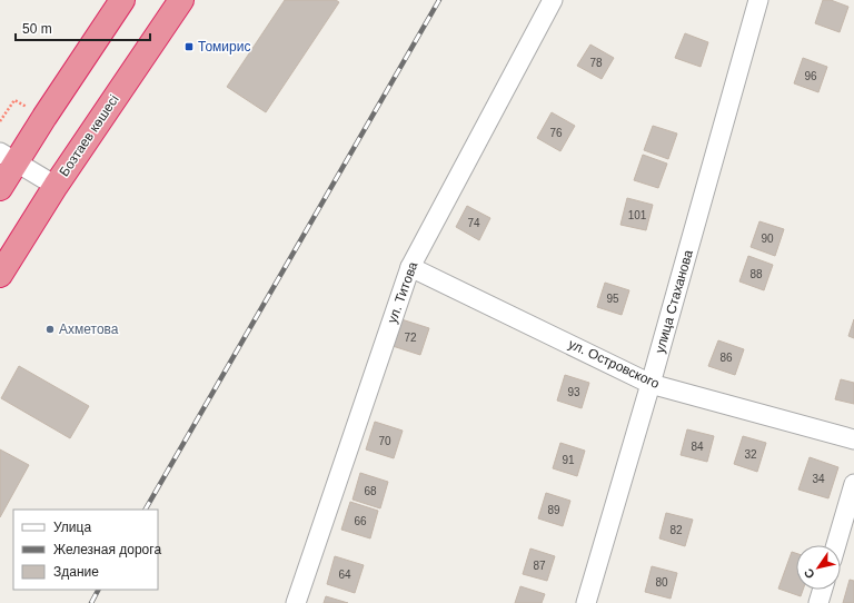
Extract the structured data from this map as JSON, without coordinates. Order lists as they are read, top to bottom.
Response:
{
  "streets": {
    "highway": ["Бозтаев көшесі"],
    "street": ["ул. Титова", "улица Стаханова", "ул. Островского"]
  },
  "crossings": [
    ["ул. Титова", "ул. Островского"],
    ["улица Стаханова", "ул. Островского"]
  ],
  "places": {
    "transit": ["Томирис"],
    "other": ["Ахметова"]
  },
  "house_numbers": [
    "78",
    "96",
    "76",
    "101",
    "74",
    "90",
    "88",
    "95",
    "72",
    "86",
    "93",
    "70",
    "84",
    "32",
    "91",
    "34",
    "68",
    "89",
    "66",
    "82",
    "87",
    "64",
    "80"
  ],
  "legend": ["Улица", "Железная дорога", "Здание"],
  "scale_bar": "50 m",
  "north": "bottom left"
}
